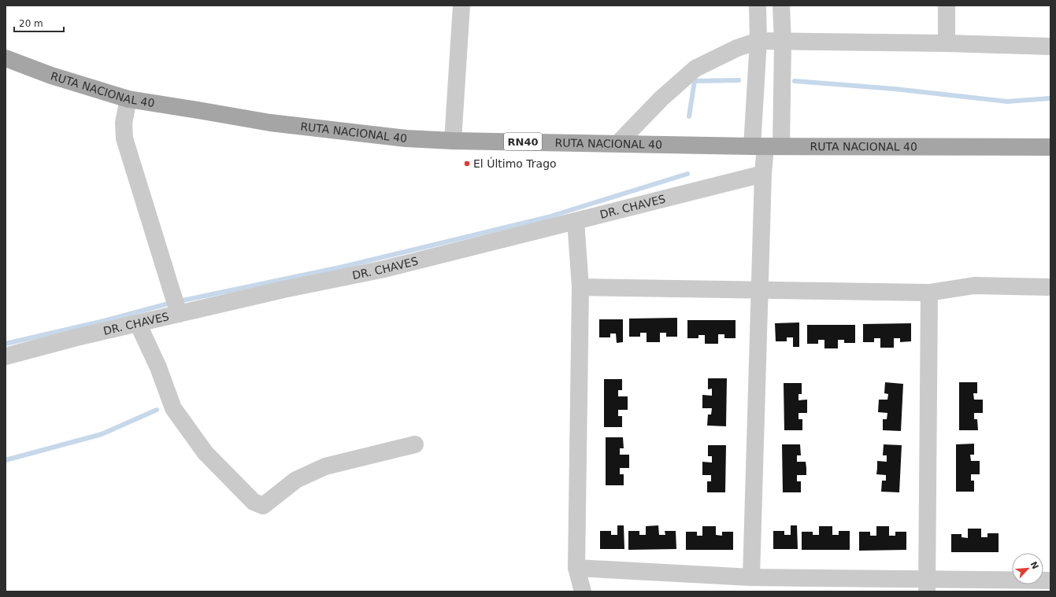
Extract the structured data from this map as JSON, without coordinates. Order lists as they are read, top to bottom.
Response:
{
  "streets": {
    "main road": ["RUTA NACIONAL 40", "RN40"],
    "street": ["DR. CHAVES"]
  },
  "places": ["El Último Trago"],
  "scale_bar": "20 m",
  "north": "top right"
}
